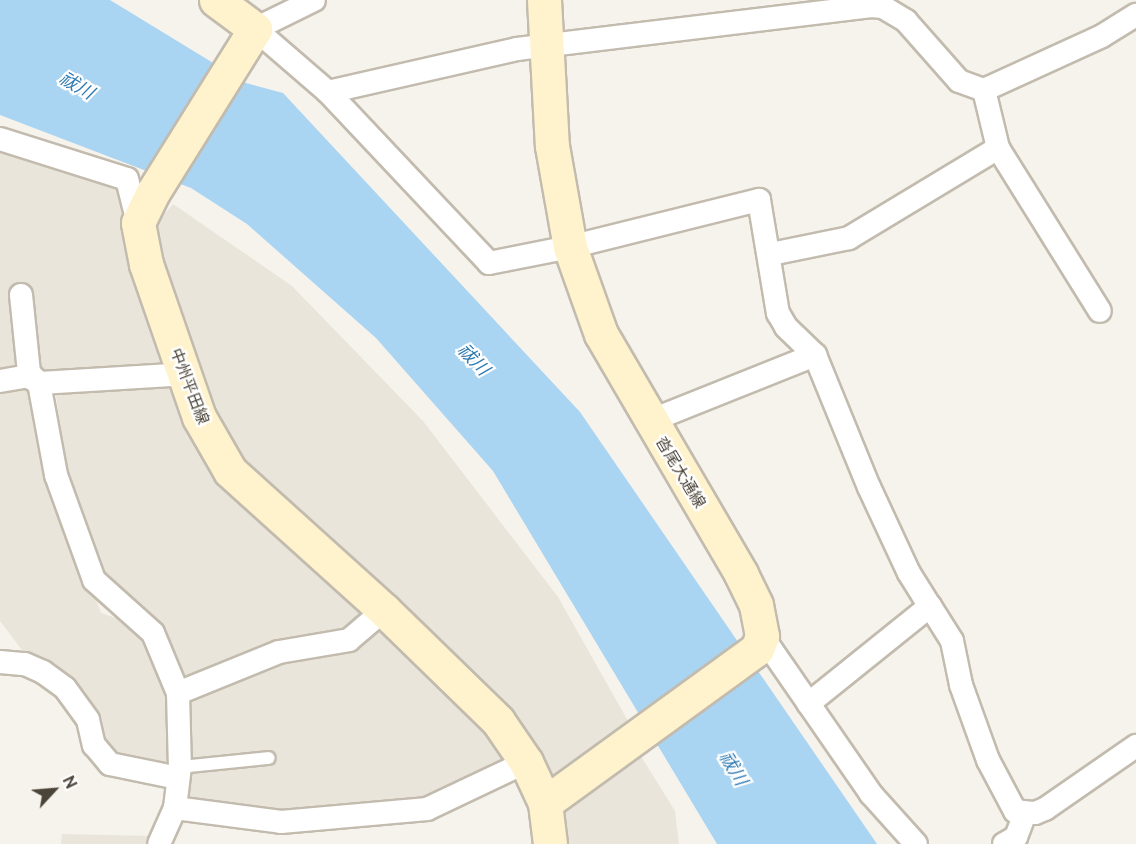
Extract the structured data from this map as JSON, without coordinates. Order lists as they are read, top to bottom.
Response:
{
  "streets": {
    "main road": ["中州平田線", "沓尾大通線"]
  },
  "water": ["祓川"],
  "north": "top right"
}
